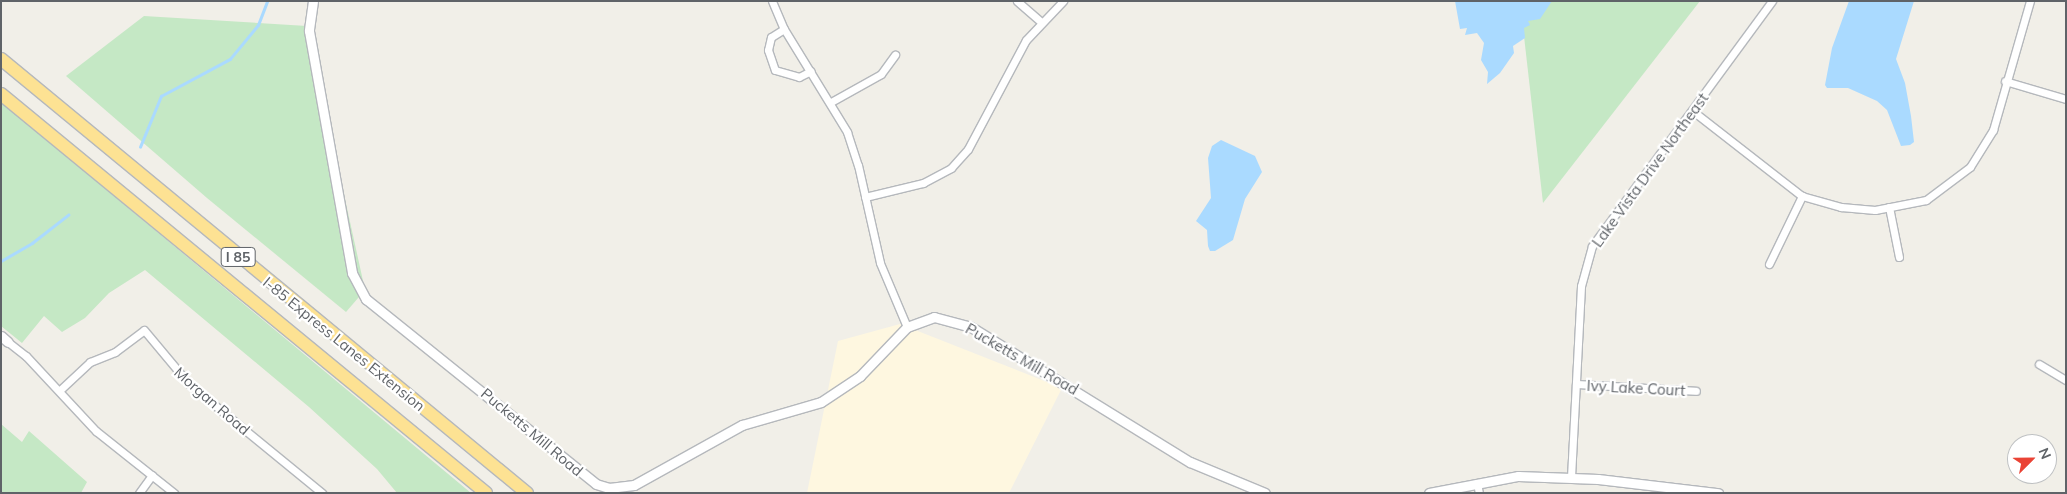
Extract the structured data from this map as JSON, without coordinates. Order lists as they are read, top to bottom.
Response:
{
  "streets": {
    "highway": ["I 85", "I-85 Express Lanes Extension"],
    "street": [
      "Lake Vista Drive Northeast",
      "Pucketts Mill Road",
      "Ivy Lake Court",
      "Morgan Road"
    ]
  },
  "crossings": [
    ["Lake Vista Drive Northeast", "Ivy Lake Court"]
  ],
  "north": "top right"
}
